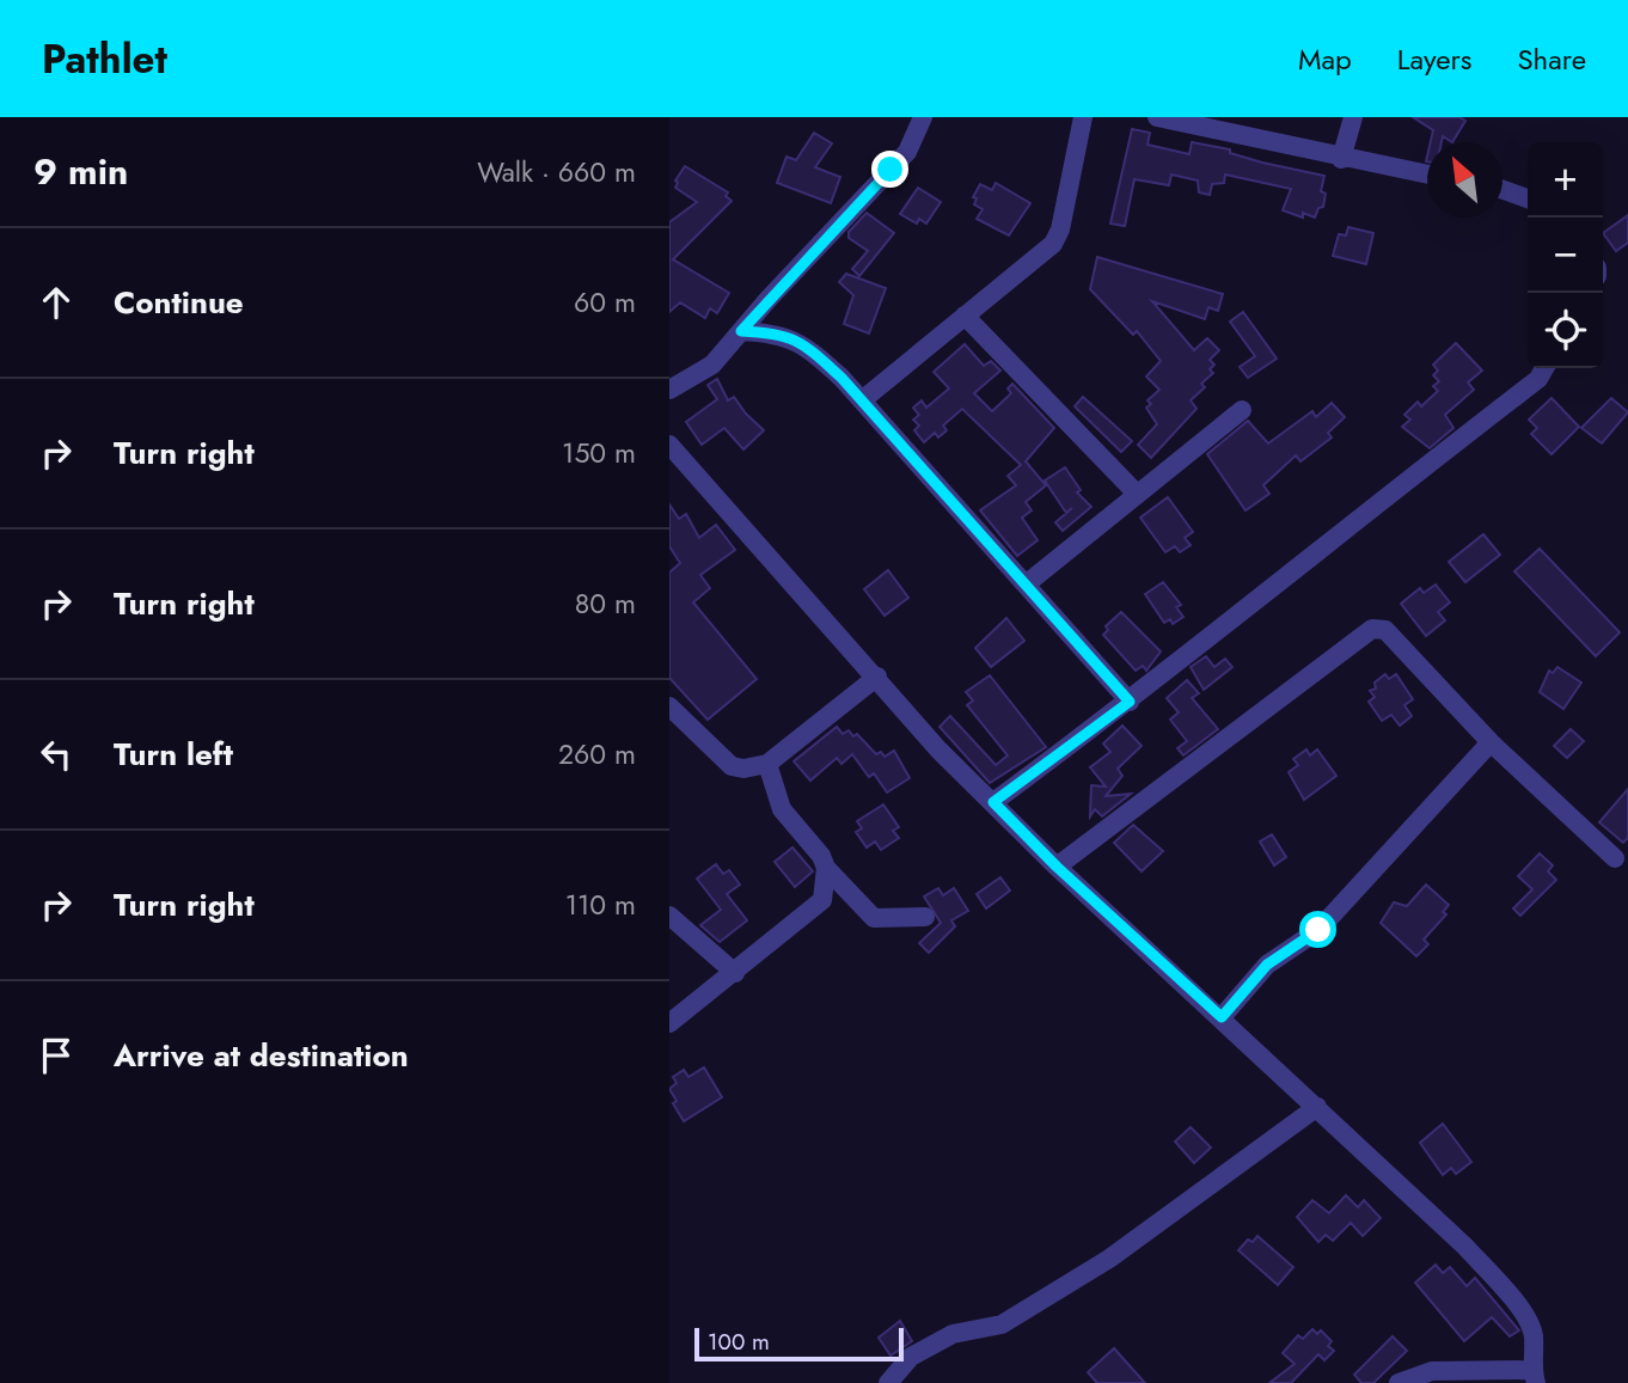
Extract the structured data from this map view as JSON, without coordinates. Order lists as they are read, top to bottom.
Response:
{
  "scale_bar": "100 m",
  "north": "top left",
  "page": {
    "header": "Pathlet",
    "nav": ["Map", "Layers", "Share"],
    "heading": ["9 min", "Walk · 660 m"],
    "map_buttons": ["+", "−"],
    "list": [
      ["Continue", "60 m"],
      ["Turn right", "150 m"],
      ["Turn right", "80 m"],
      ["Turn left", "260 m"],
      ["Turn right", "110 m"],
      "Arrive at destination"
    ],
    "scale": "100 m"
  }
}
